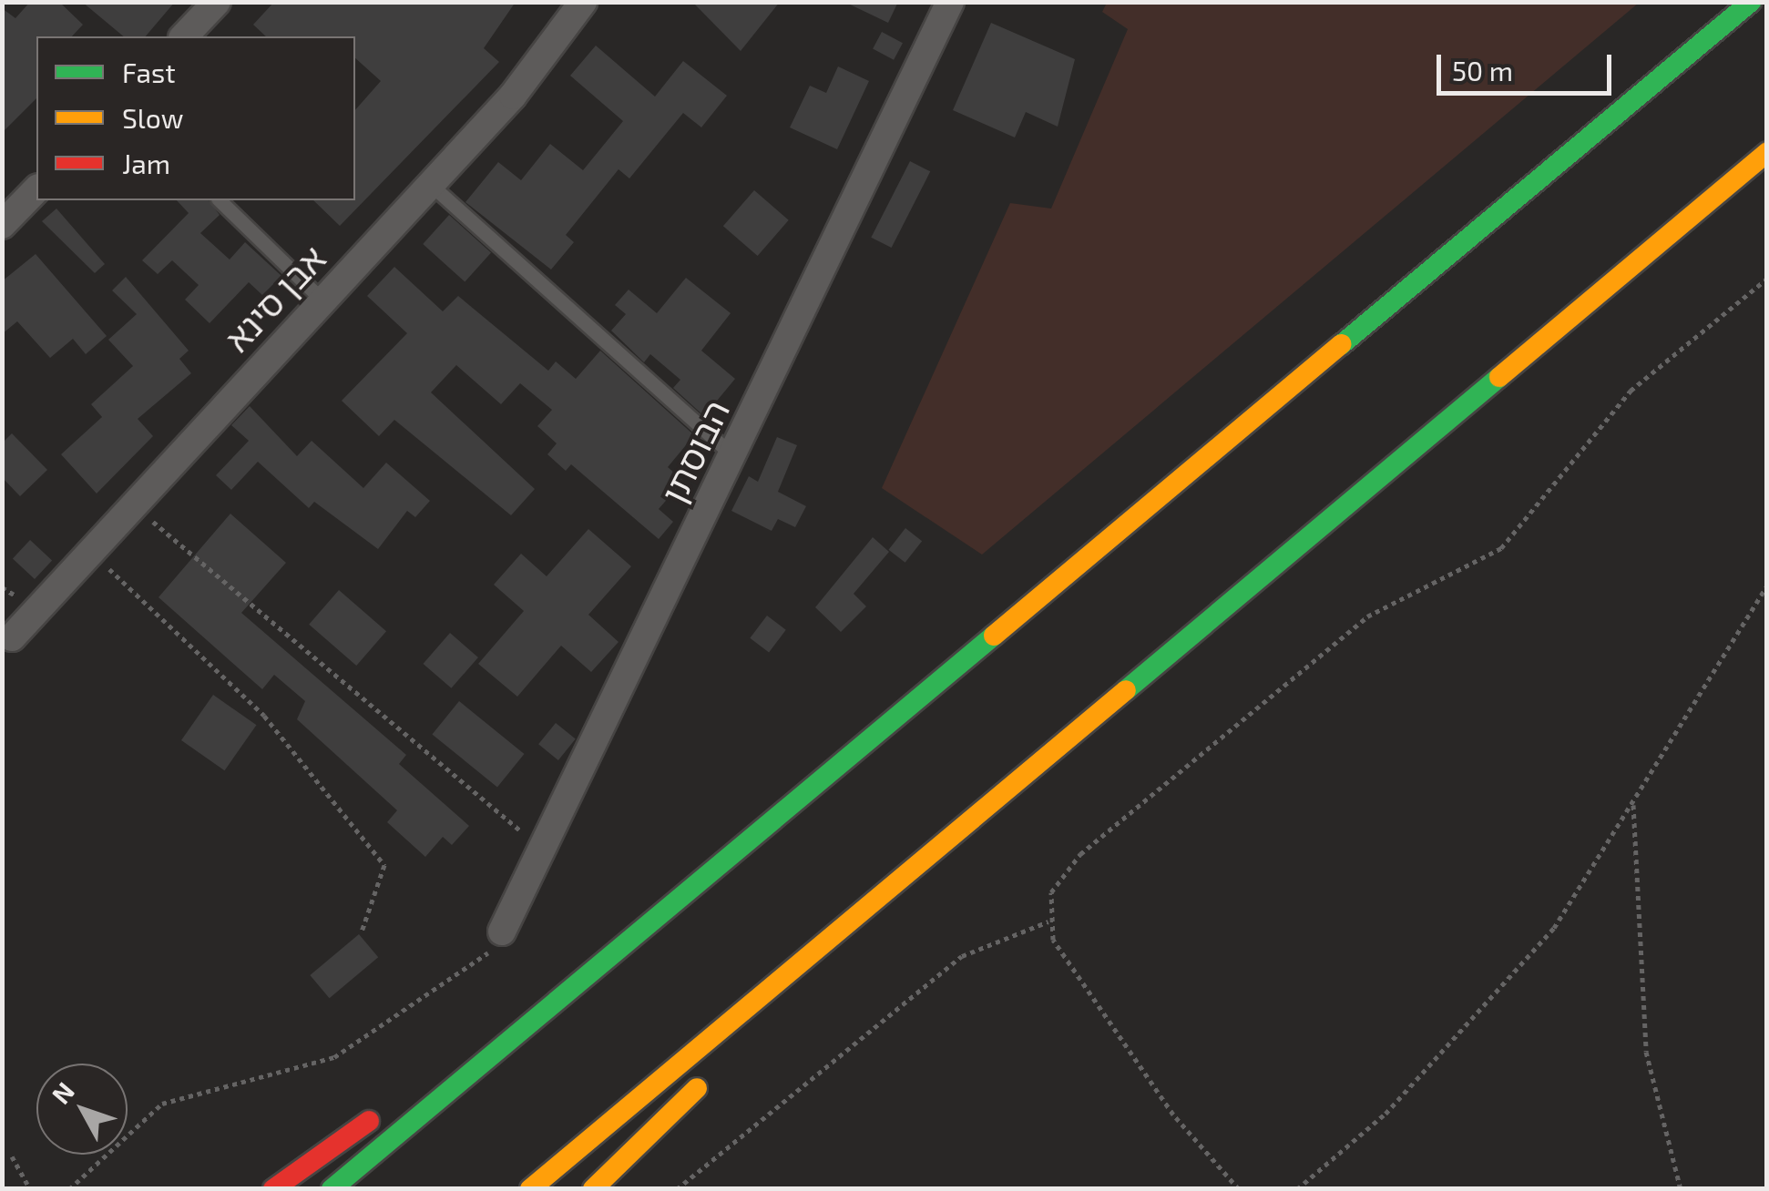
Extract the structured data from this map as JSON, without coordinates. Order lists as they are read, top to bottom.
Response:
{
  "streets": {
    "street": ["אבן סינא", "הבוסתן"]
  },
  "legend": ["Fast", "Slow", "Jam"],
  "scale_bar": "50 m",
  "north": "top left"
}
